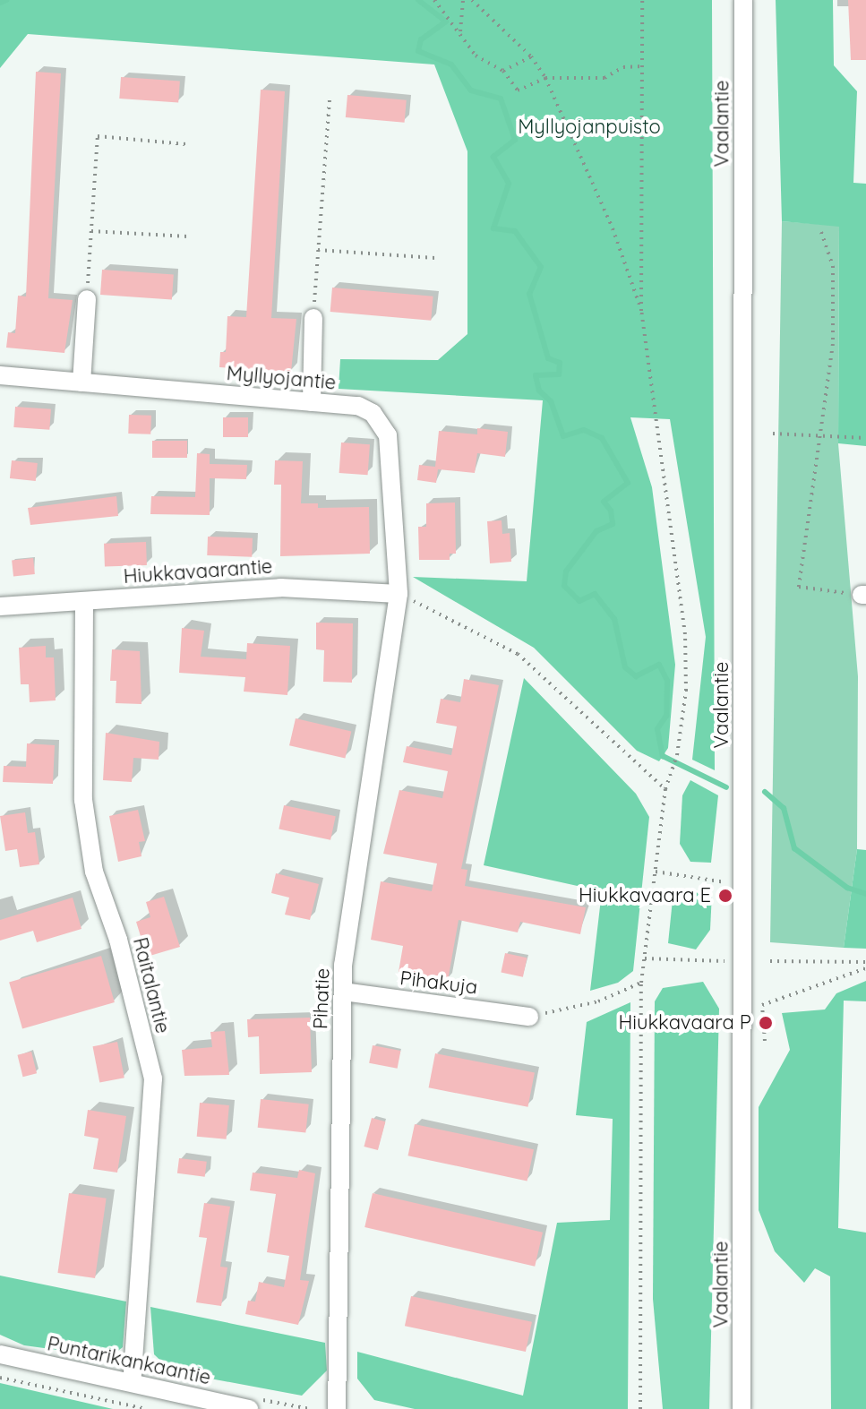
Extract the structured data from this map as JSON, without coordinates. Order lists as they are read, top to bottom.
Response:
{
  "streets": {
    "street": [
      "Vaalantie",
      "Myllyojantie",
      "Hiukkavaarantie",
      "Pihakuja",
      "Raitalantie",
      "Pihatie",
      "Puntarikankaantie"
    ]
  },
  "crossings": [
    ["Myllyojantie", "Hiukkavaarantie"],
    ["Myllyojantie", "Pihatie"],
    ["Hiukkavaarantie", "Raitalantie"],
    ["Hiukkavaarantie", "Pihatie"],
    ["Pihakuja", "Pihatie"],
    ["Raitalantie", "Puntarikankaantie"]
  ],
  "parks": ["Myllyojanpuisto"],
  "places": ["Hiukkavaara E", "Hiukkavaara P"]
}
